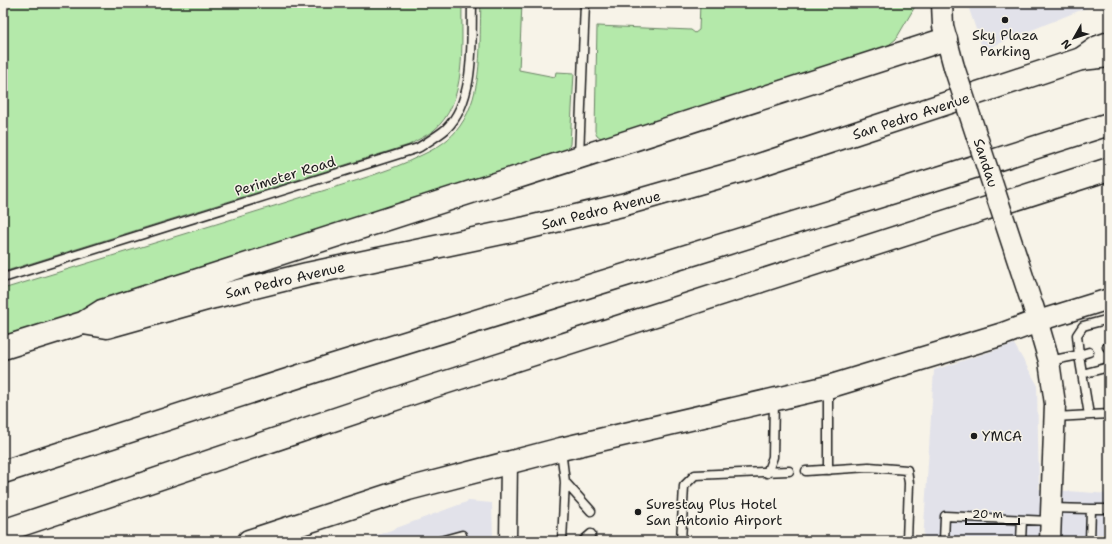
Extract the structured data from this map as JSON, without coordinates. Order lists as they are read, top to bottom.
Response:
{
  "streets": {
    "main road": ["San Pedro Avenue"],
    "street": ["Sandau"],
    "lane": ["Perimeter Road"]
  },
  "crossings": [
    ["San Pedro Avenue", "Sandau"]
  ],
  "places": ["Sky Plaza Parking", "YMCA", "Surestay Plus Hotel San Antonio Airport"],
  "scale_bar": "20 m",
  "north": "bottom left"
}
